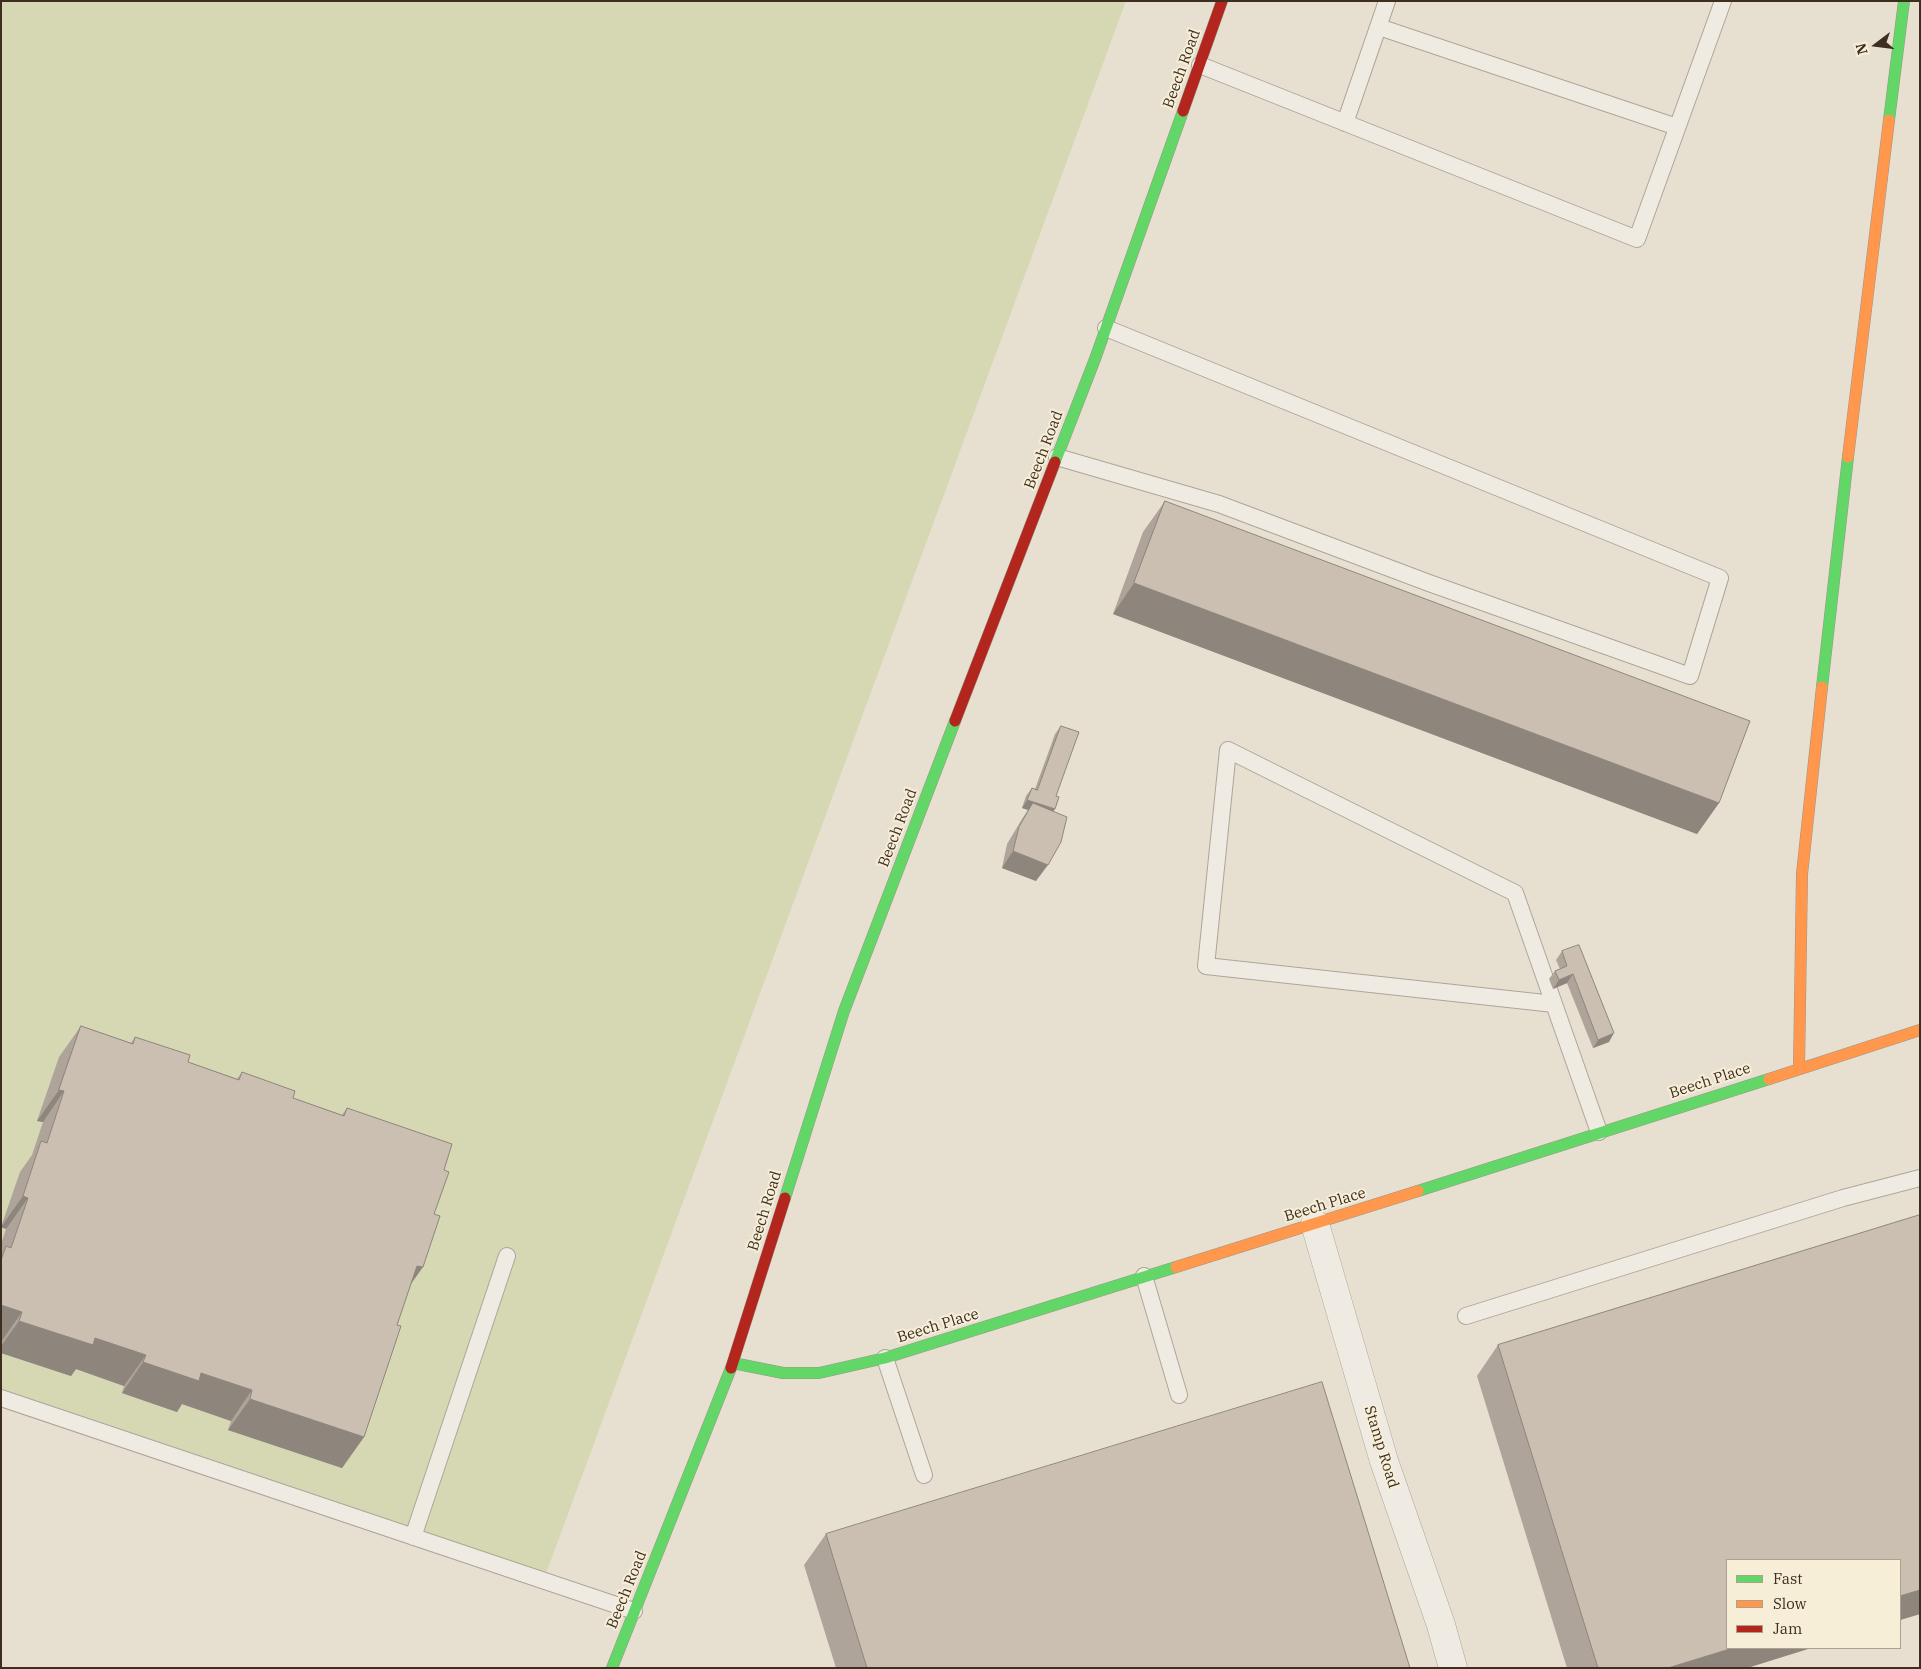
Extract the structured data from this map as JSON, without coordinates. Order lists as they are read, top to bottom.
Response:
{
  "streets": {
    "street": ["Beech Road", "Beech Place", "Stamp Road"]
  },
  "crossings": [
    ["Beech Road", "Beech Place"],
    ["Beech Place", "Stamp Road"]
  ],
  "legend": ["Fast", "Slow", "Jam"],
  "north": "left"
}
